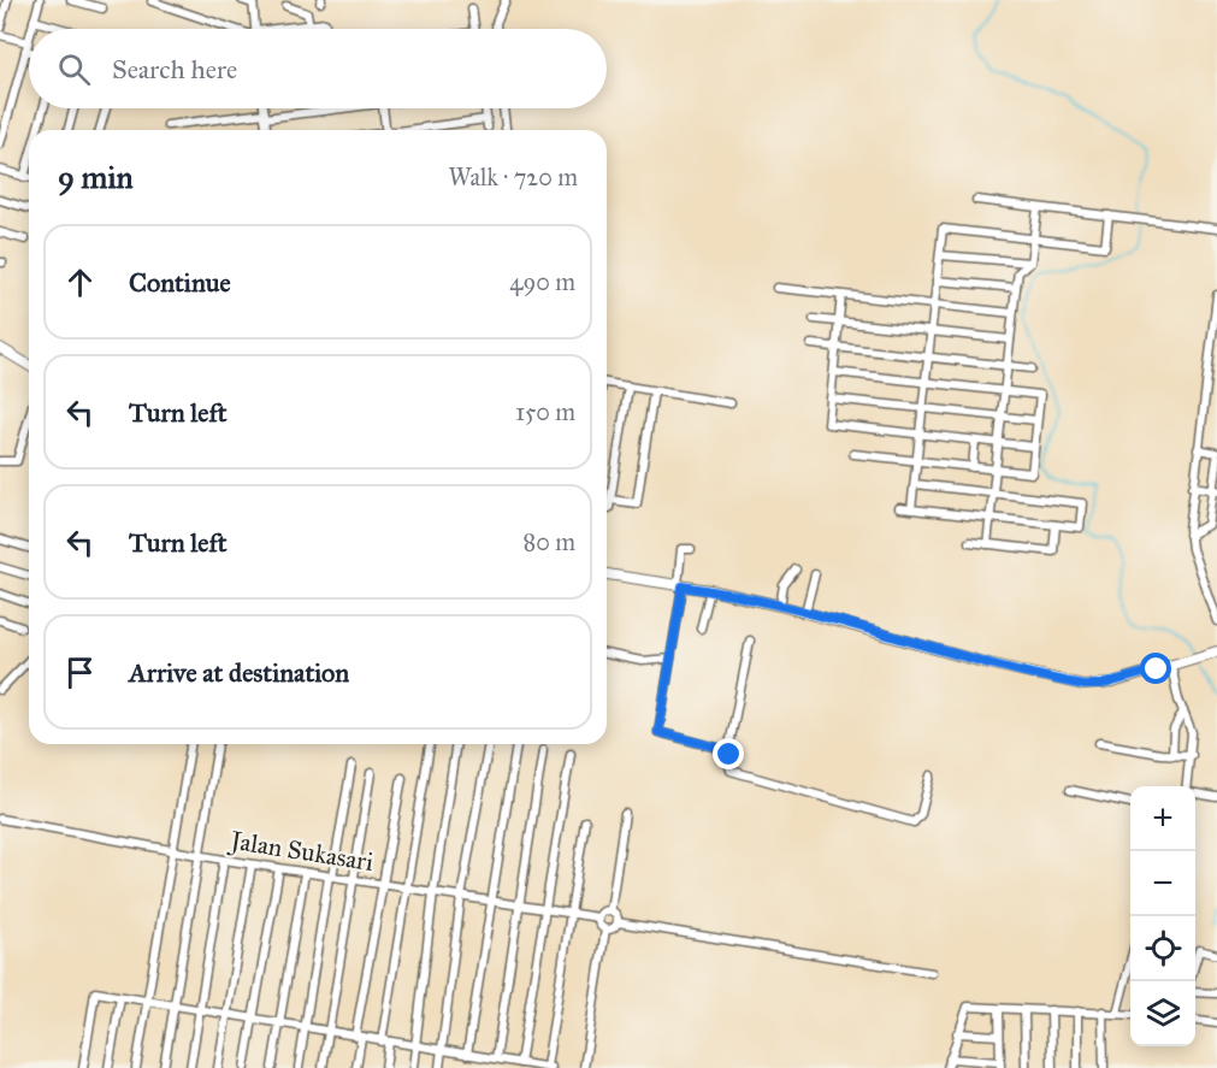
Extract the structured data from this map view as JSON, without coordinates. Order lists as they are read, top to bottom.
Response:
{
  "streets": {
    "street": ["Jalan Sukasari"]
  },
  "page": {
    "search": "Search here",
    "heading": ["9 min", "Walk · 720 m"],
    "list": [
      ["Continue", "490 m"],
      ["Turn left", "150 m"],
      ["Turn left", "80 m"],
      "Arrive at destination"
    ],
    "map_buttons": ["+", "−"]
  }
}
